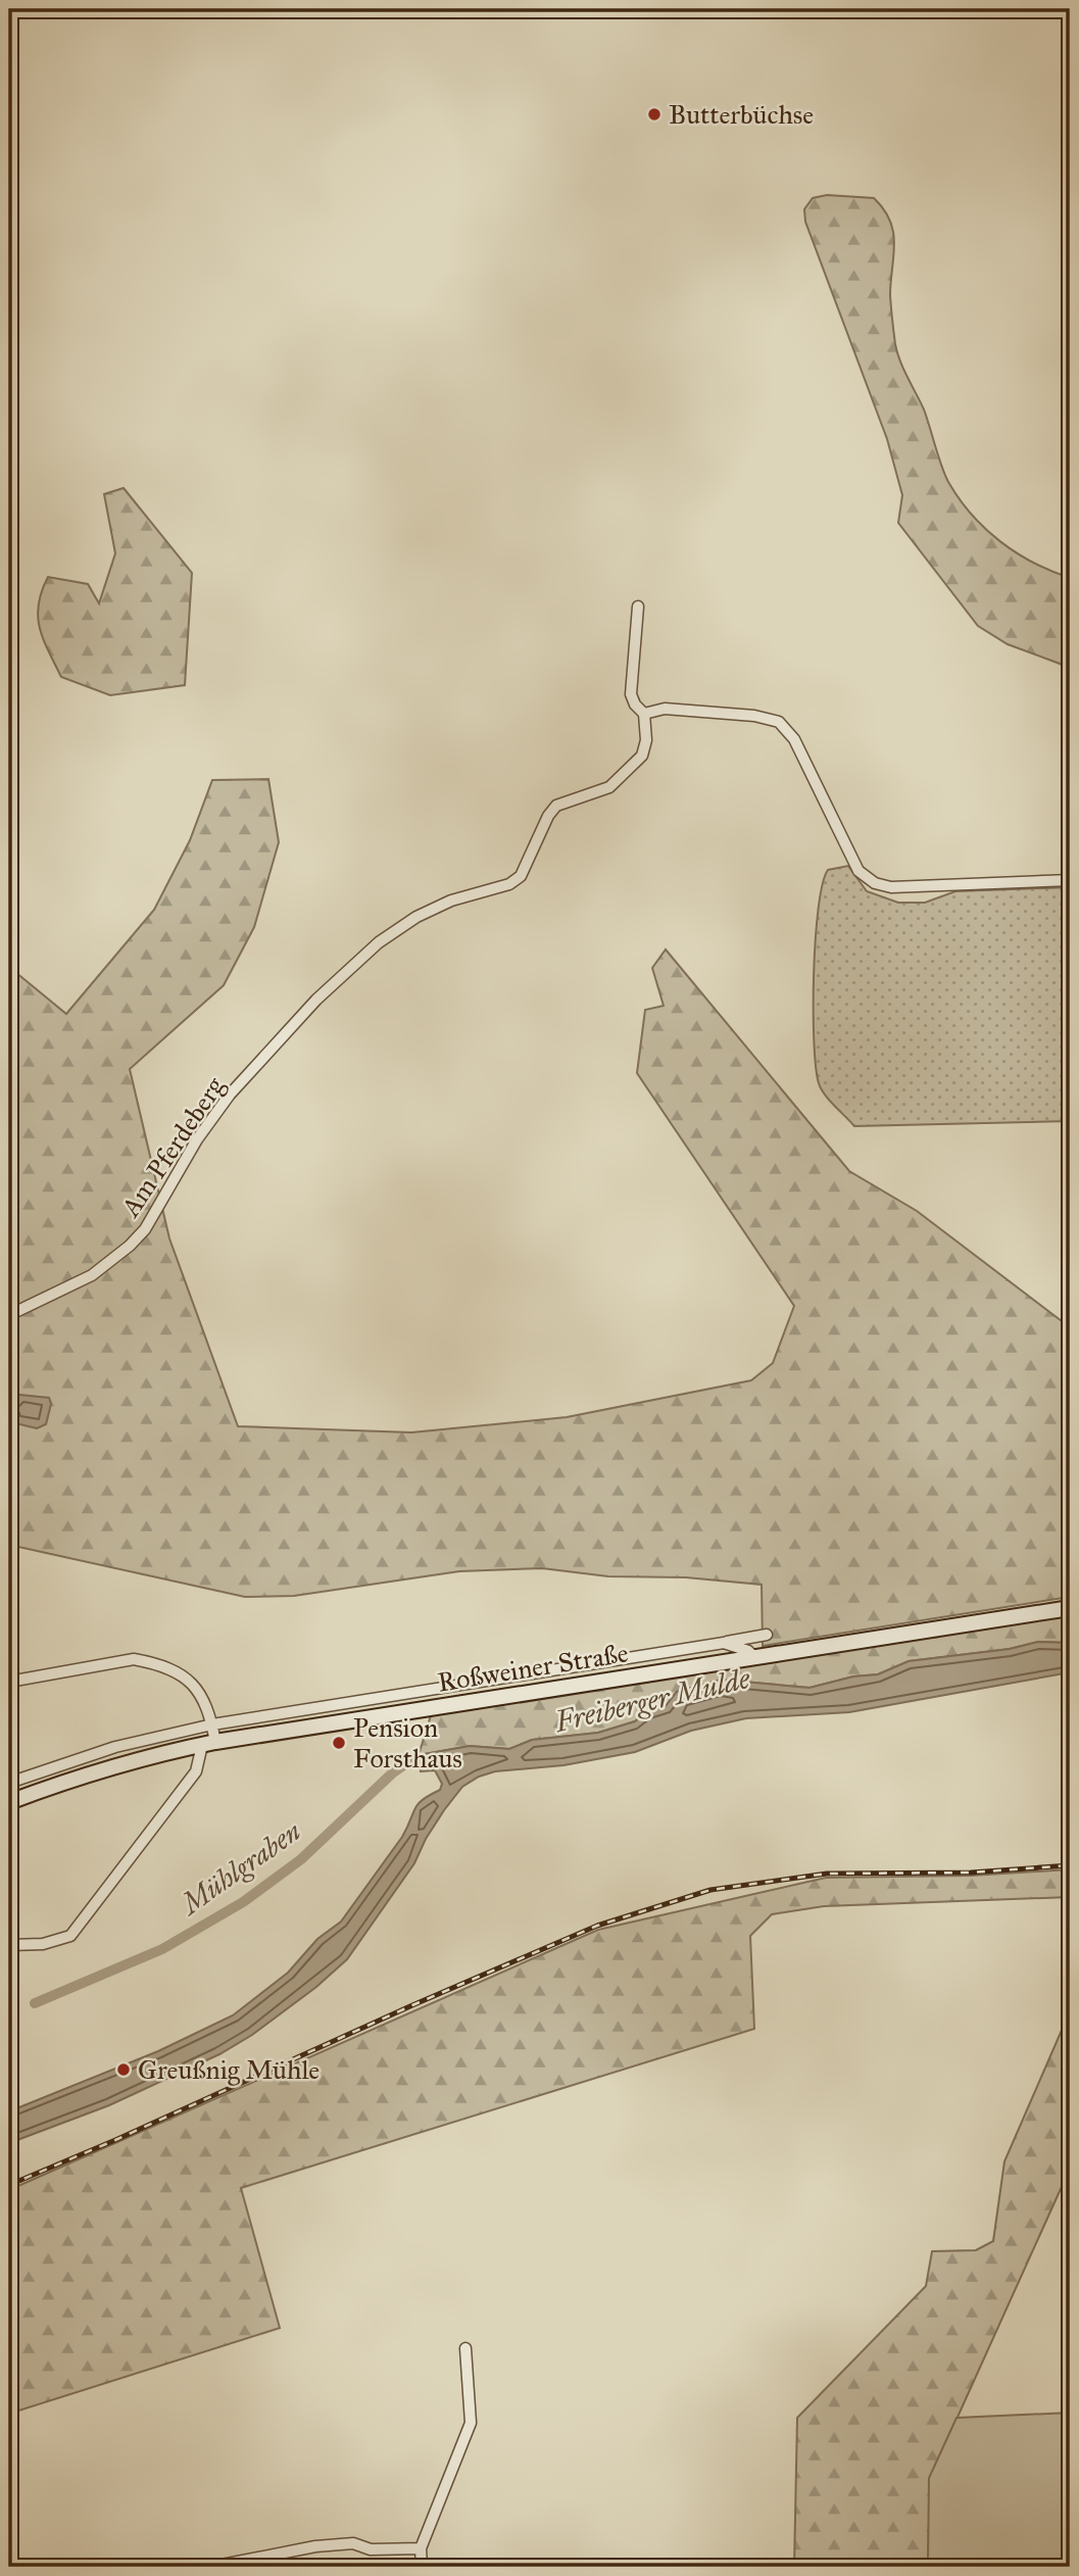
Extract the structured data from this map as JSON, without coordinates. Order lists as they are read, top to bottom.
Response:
{
  "streets": {
    "main road": ["Roßweiner Straße"],
    "street": ["Am Pferdeberg"]
  },
  "water": ["Freiberger Mulde", "Mühlgraben"],
  "places": ["Butterbüchse", "Pension Forsthaus", "Greußnig Mühle"]
}
